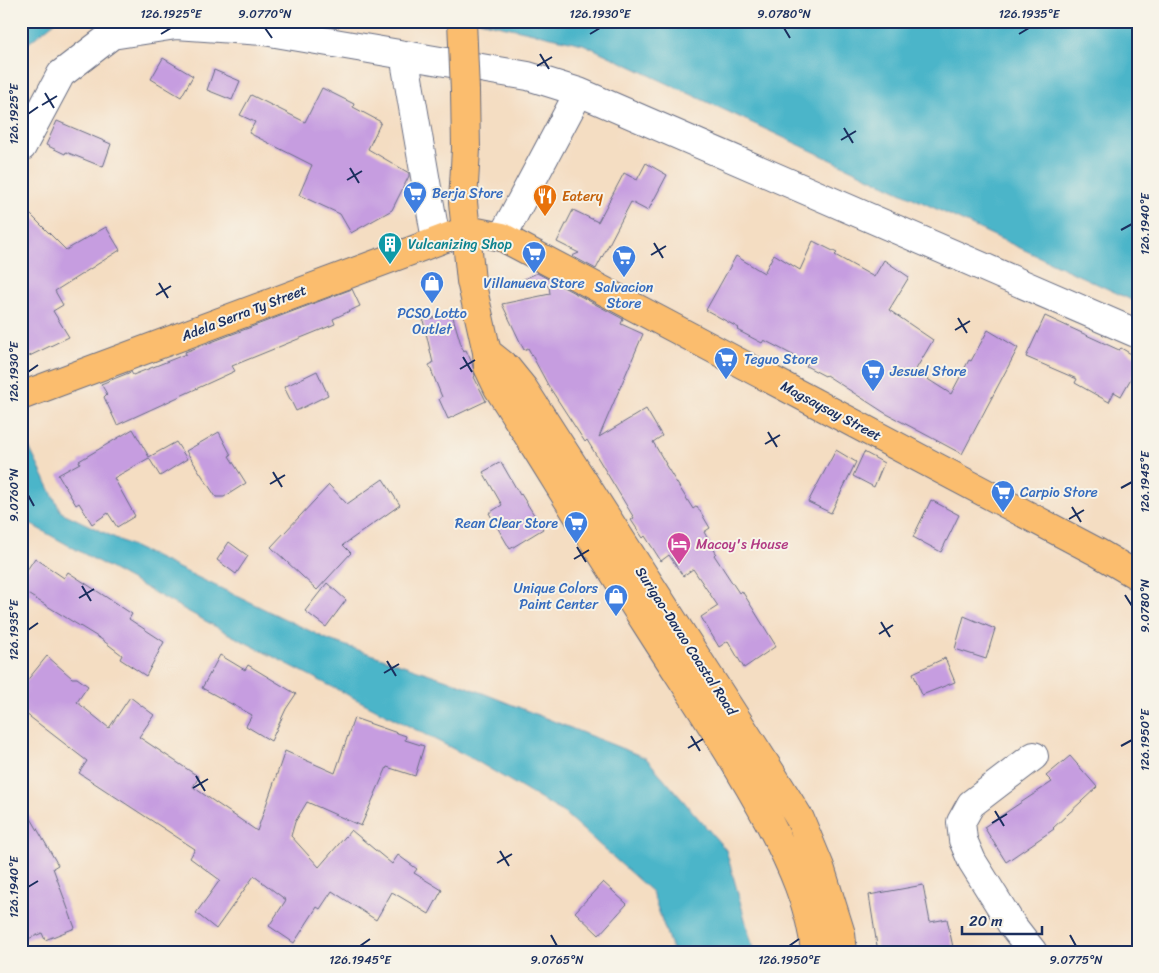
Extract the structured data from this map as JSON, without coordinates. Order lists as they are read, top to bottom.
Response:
{
  "streets": {
    "main road": ["Adela Serra Ty Street", "Magsaysay Street", "Surigao-Davao Coastal Road"]
  },
  "crossings": [
    ["Adela Serra Ty Street", "Magsaysay Street"],
    ["Adela Serra Ty Street", "Surigao-Davao Coastal Road"],
    ["Magsaysay Street", "Surigao-Davao Coastal Road"]
  ],
  "places": {
    "supermarket": [
      "Berja Store",
      "Villanueva Store",
      "Salvacion Store",
      "Teguo Store",
      "Jesuel Store",
      "Carpio Store",
      "Rean Clear Store"
    ],
    "restaurant": ["Eatery"],
    "building": ["Vulcanizing Shop"],
    "shop": ["PCSO Lotto Outlet", "Unique Colors Paint Center"],
    "hotel": ["Macoy's House"]
  },
  "scale_bar": "20 m",
  "coordinates": [
    "126.1925°E",
    "9.0770°N",
    "126.1930°E",
    "9.0780°N",
    "126.1935°E",
    "126.1940°E",
    "126.1945°E",
    "9.0760°N",
    "126.1950°E",
    "9.0765°N",
    "9.0775°N"
  ]
}
